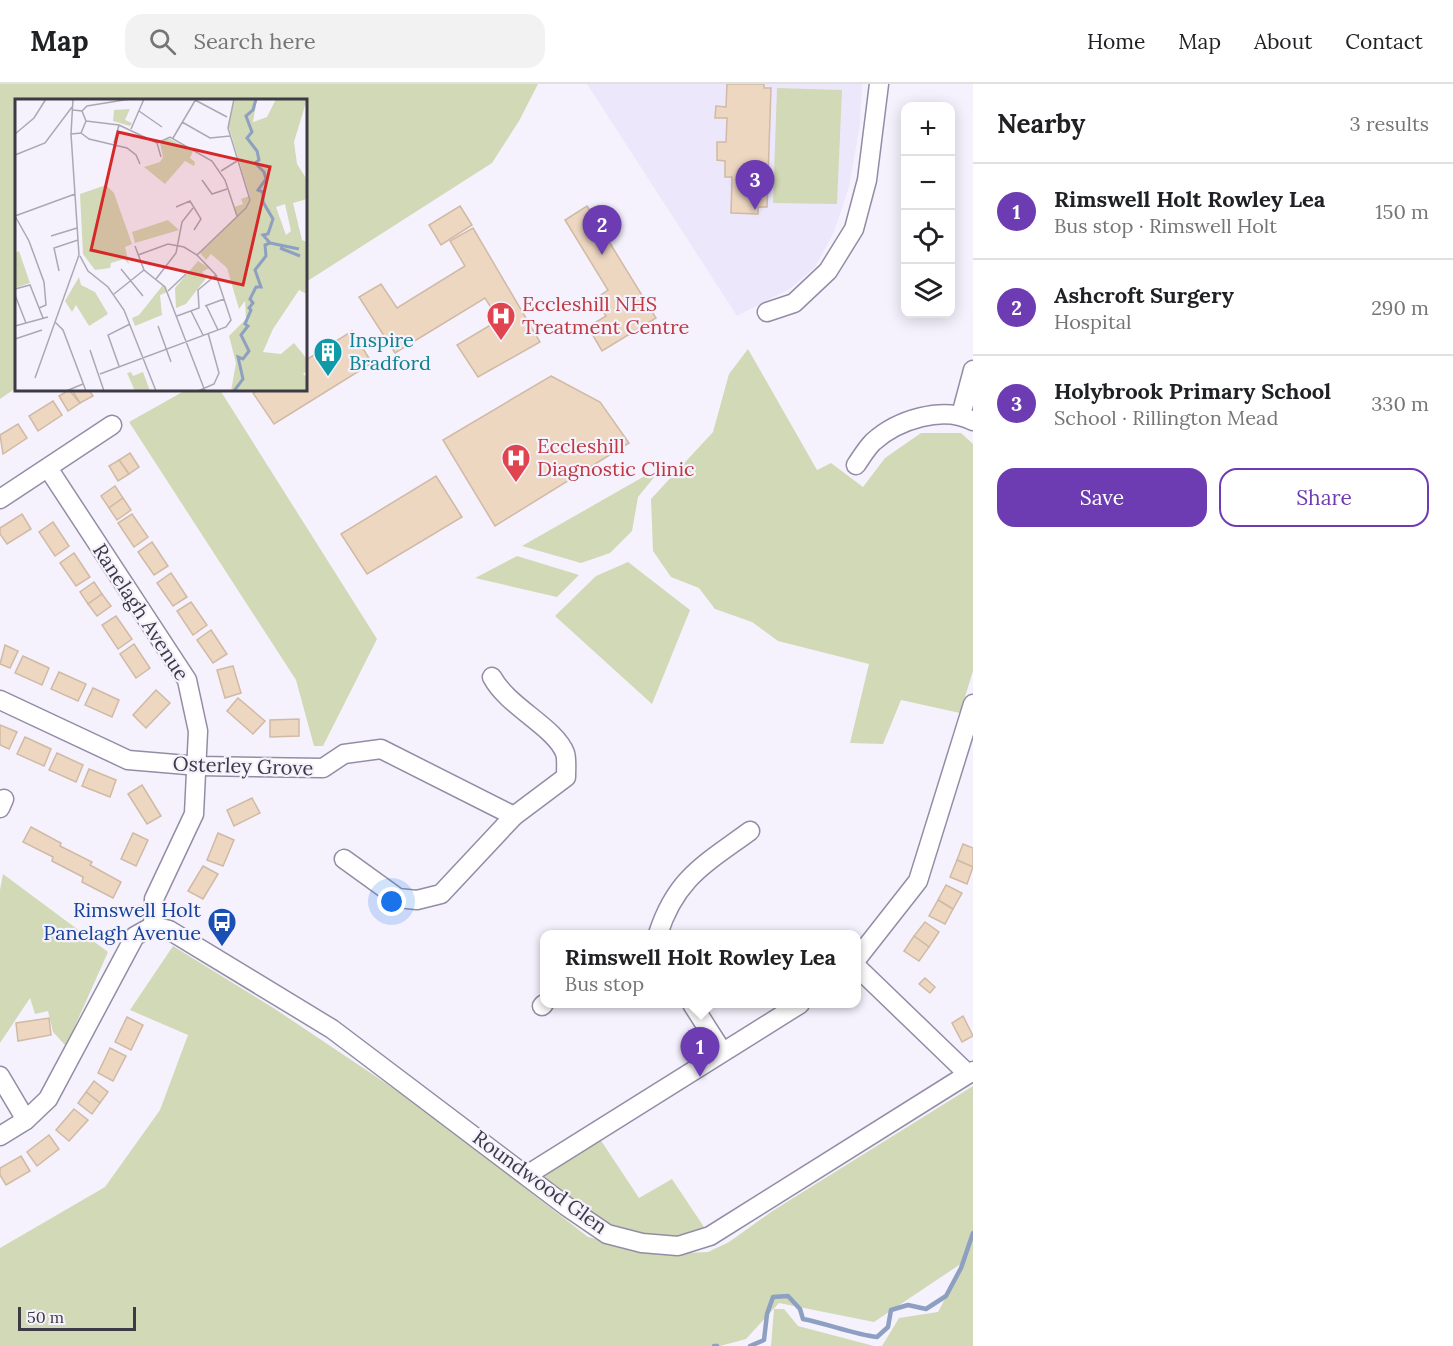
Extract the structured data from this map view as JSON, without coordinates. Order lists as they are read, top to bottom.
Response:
{
  "streets": {
    "street": ["Ranelagh Avenue", "Osterley Grove", "Roundwood Glen"]
  },
  "crossings": [
    ["Ranelagh Avenue", "Osterley Grove"],
    ["Ranelagh Avenue", "Roundwood Glen"]
  ],
  "places": {
    "hospital": ["Eccleshill NHS Treatment Centre", "Eccleshill Diagnostic Clinic"],
    "building": ["Inspire Bradford"],
    "bus stop": ["Rimswell Holt Panelagh Avenue"]
  },
  "scale_bar": "50 m",
  "page": {
    "header": "Map",
    "search": "Search here",
    "nav": [
      "Home",
      "Map",
      "About",
      "Contact"
    ],
    "heading": ["Nearby", "3 results"],
    "map_buttons": ["+", "−"],
    "pins": ["3", "2", "1"],
    "list": [
      {
        "mark": "1",
        "name": "Rimswell Holt Rowley Lea",
        "note": "Bus stop · Rimswell Holt",
        "value": "150 m"
      },
      {
        "mark": "2",
        "name": "Ashcroft Surgery",
        "note": "Hospital",
        "value": "290 m"
      },
      {
        "mark": "3",
        "name": "Holybrook Primary School",
        "note": "School · Rillington Mead",
        "value": "330 m"
      }
    ],
    "buttons": ["Save", "Share"],
    "popup": ["Rimswell Holt Rowley Lea", "Bus stop"],
    "scale": "50 m"
  }
}
